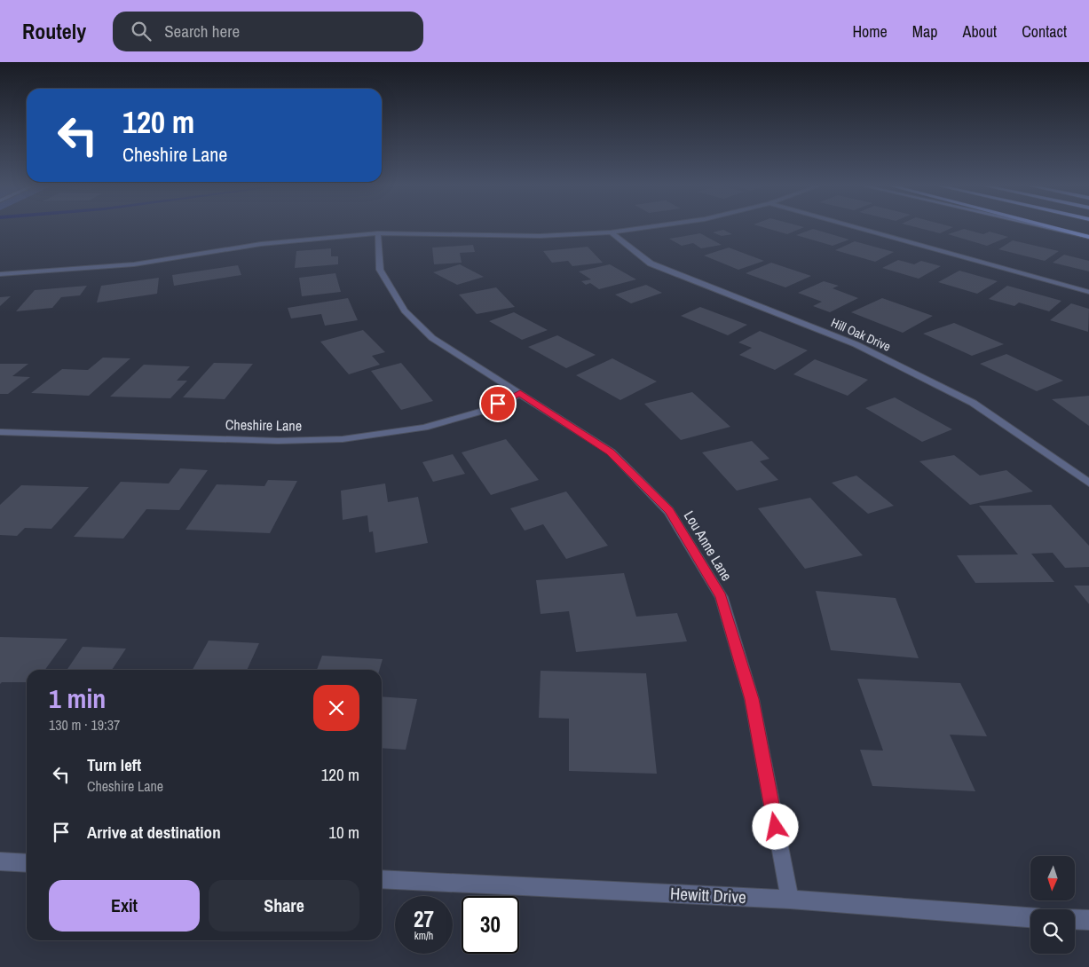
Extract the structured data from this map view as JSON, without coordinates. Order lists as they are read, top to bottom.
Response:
{
  "streets": {
    "street": [
      "Hill Oak Drive",
      "Cheshire Lane",
      "Lou Anne Lane",
      "Hewitt Drive"
    ]
  },
  "crossings": [
    ["Cheshire Lane", "Lou Anne Lane"],
    ["Lou Anne Lane", "Hewitt Drive"]
  ],
  "north": "bottom",
  "page": {
    "header": "Routely",
    "search": "Search here",
    "nav": [
      "Home",
      "Map",
      "About",
      "Contact"
    ],
    "turn": ["120 m", "Cheshire Lane"],
    "heading": ["1 min", "130 m · 19:37"],
    "list": [
      {
        "name": "Turn left",
        "note": "Cheshire Lane",
        "value": "120 m"
      },
      {
        "name": "Arrive at destination",
        "value": "10 m"
      }
    ],
    "buttons": ["Exit", "Share"],
    "speed": "27 km/h",
    "limit": "30"
  }
}
